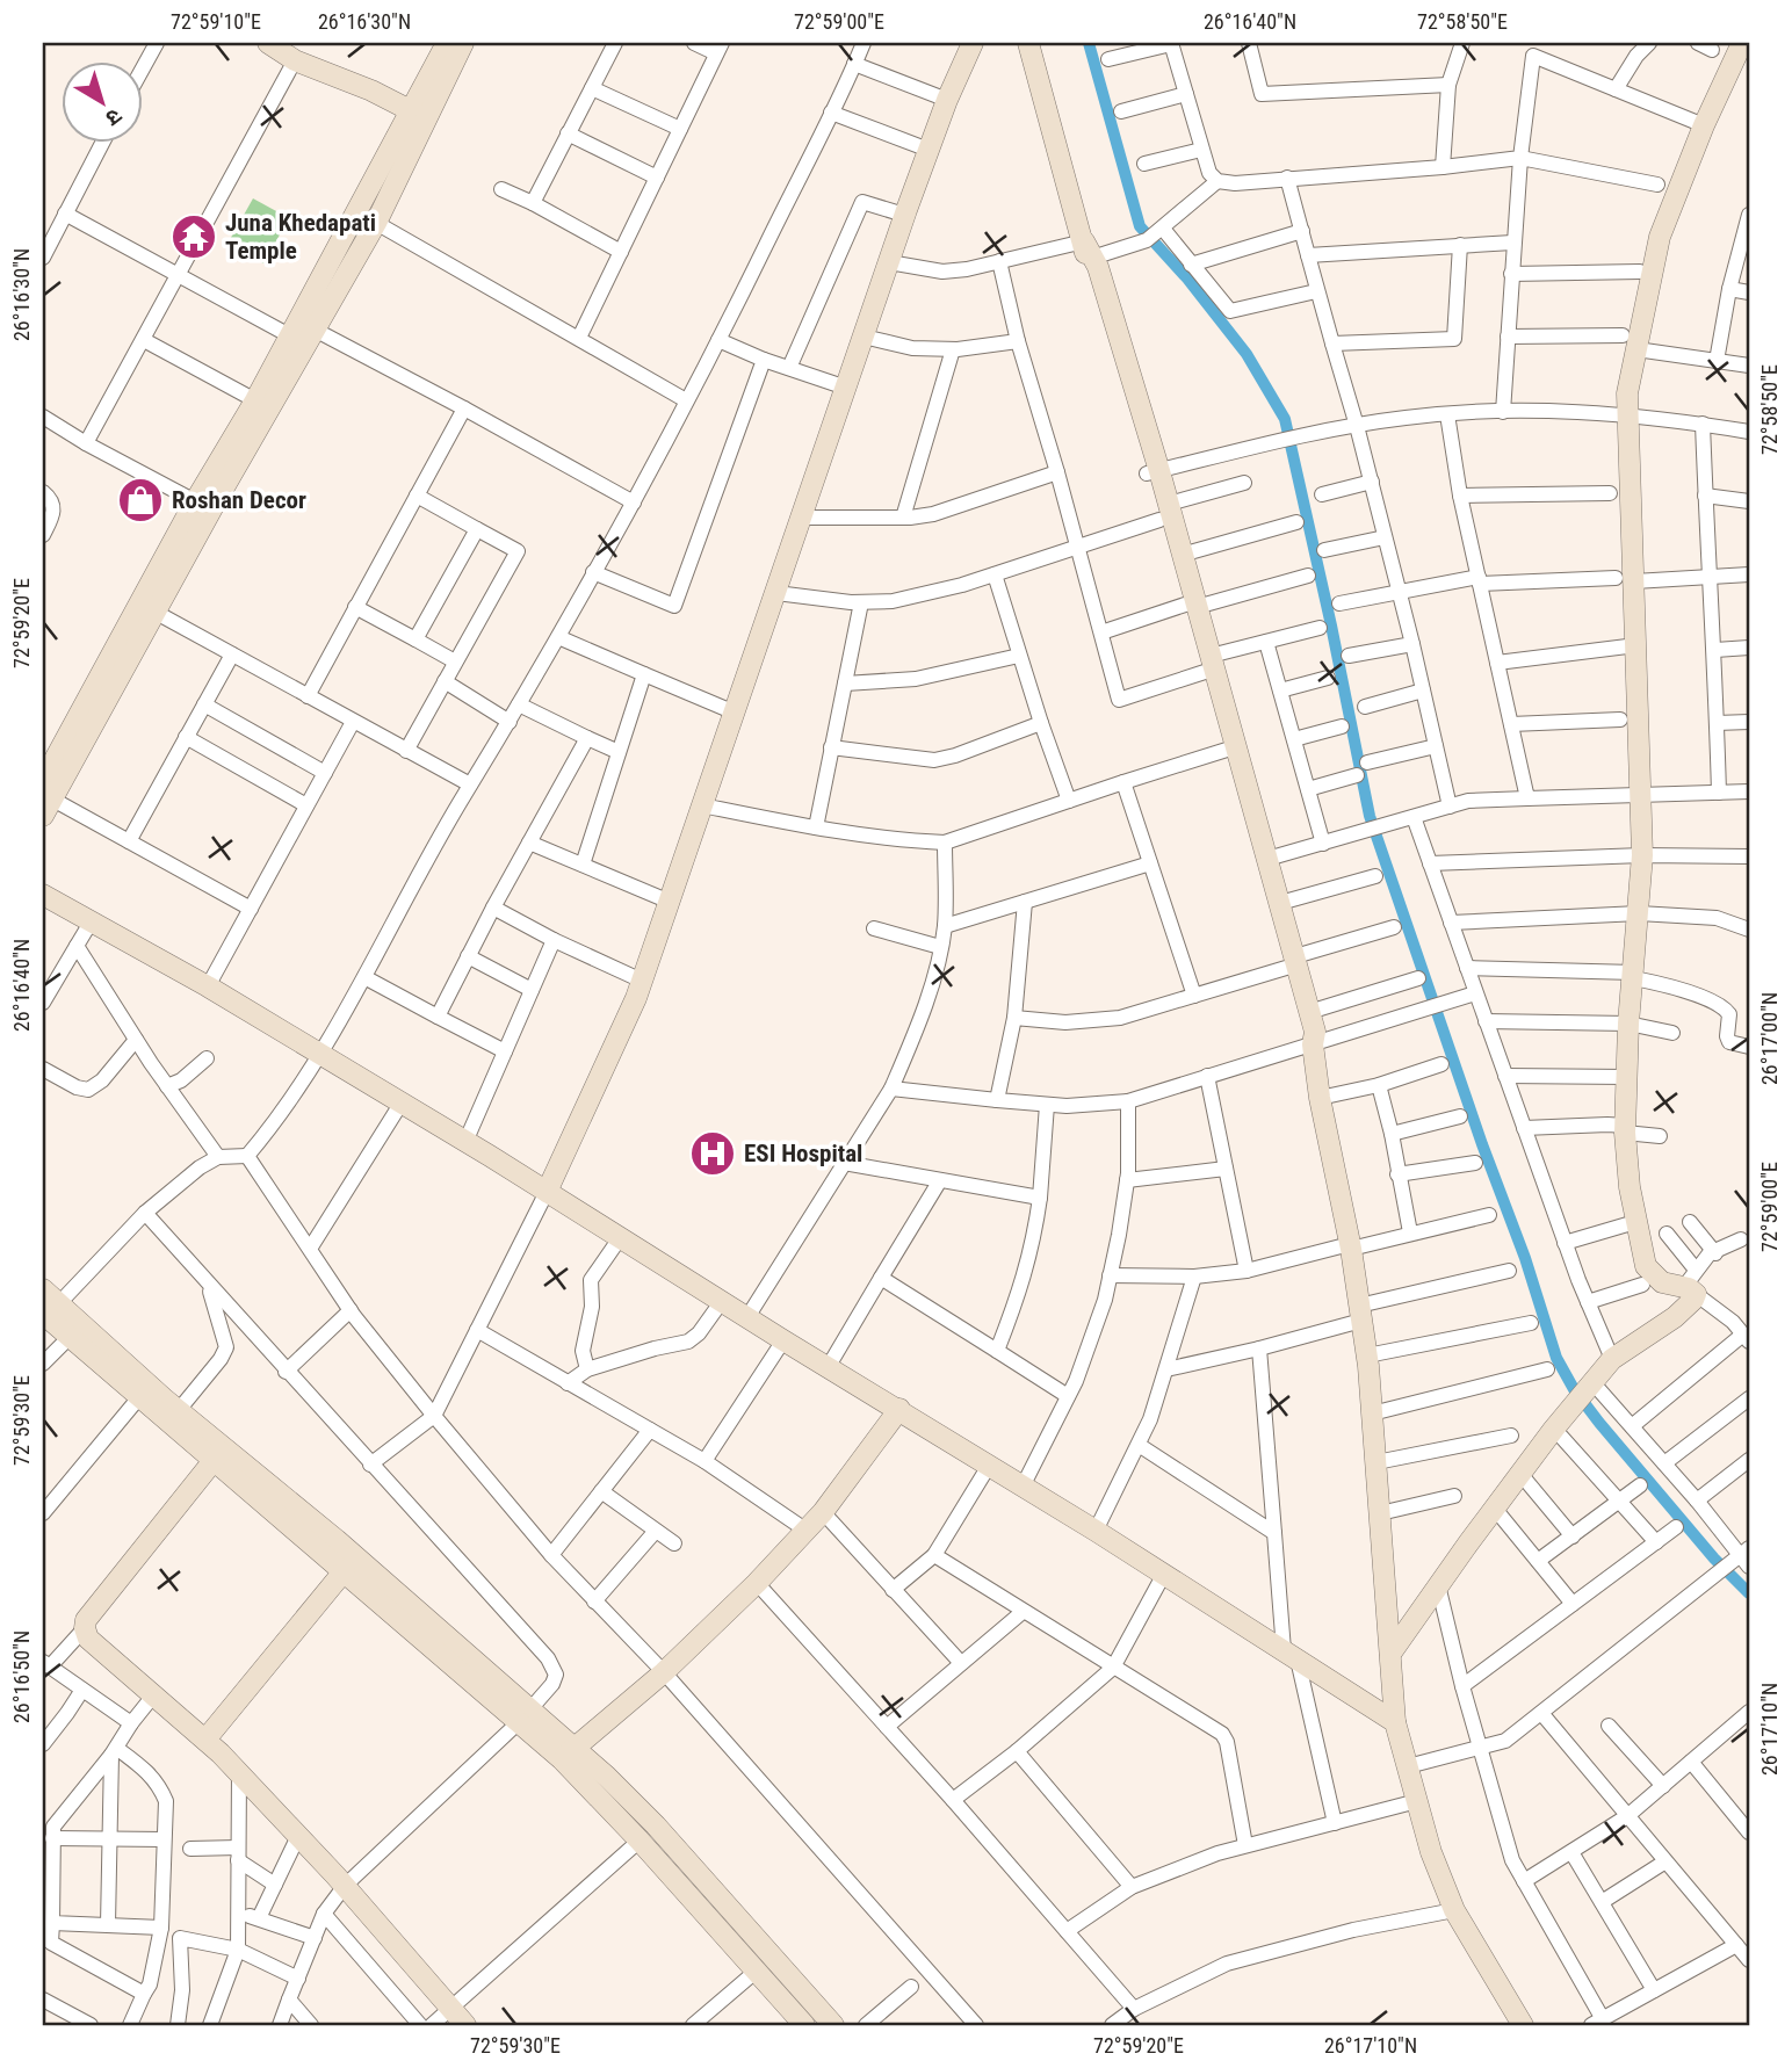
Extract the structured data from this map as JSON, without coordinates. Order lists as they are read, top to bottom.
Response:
{
  "places": {
    "temple": ["Juna Khedapati Temple"],
    "shop": ["Roshan Decor"],
    "hospital": ["ESI Hospital"]
  },
  "north": "bottom right",
  "coordinates": [
    "72°59'10\"E",
    "26°16'30\"N",
    "72°59'00\"E",
    "26°16'40\"N",
    "72°58'50\"E",
    "72°59'20\"E",
    "26°17'00\"N",
    "72°59'30\"E",
    "26°16'50\"N",
    "26°17'10\"N"
  ]
}
